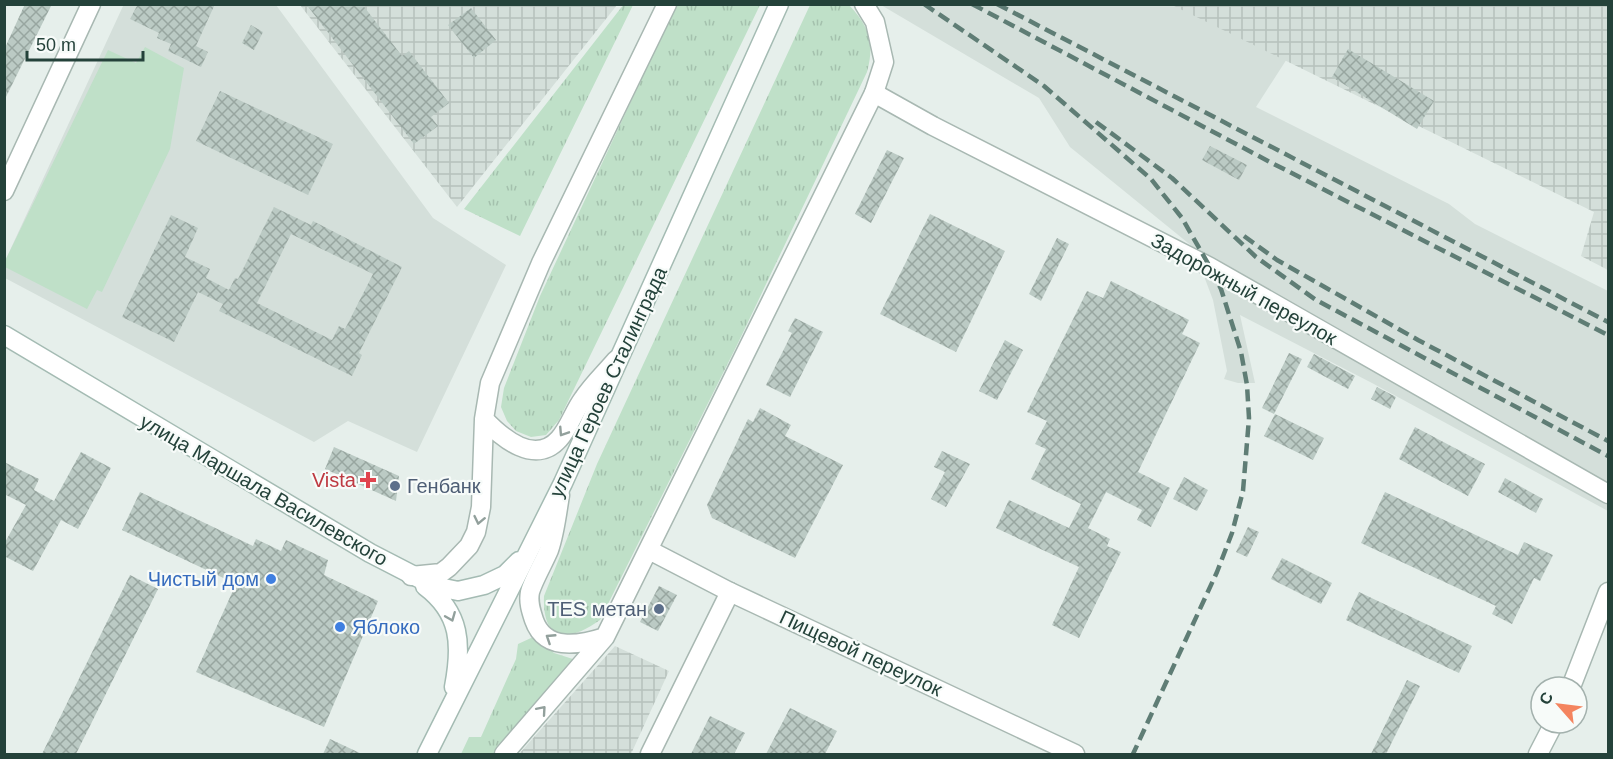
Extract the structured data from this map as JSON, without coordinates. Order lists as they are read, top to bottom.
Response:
{
  "streets": {
    "street": [
      "Задорожный переулок",
      "улица Героев Сталинграда",
      "улица Маршала Василевского",
      "Пищевой переулок"
    ]
  },
  "crossings": [
    ["улица Героев Сталинграда", "улица Маршала Василевского"]
  ],
  "places": {
    "health": ["Vista"],
    "other": [
      "Генбанк",
      "Чистый дом",
      "TES метан",
      "Яблоко"
    ]
  },
  "scale_bar": "50 m",
  "north": "top left"
}
